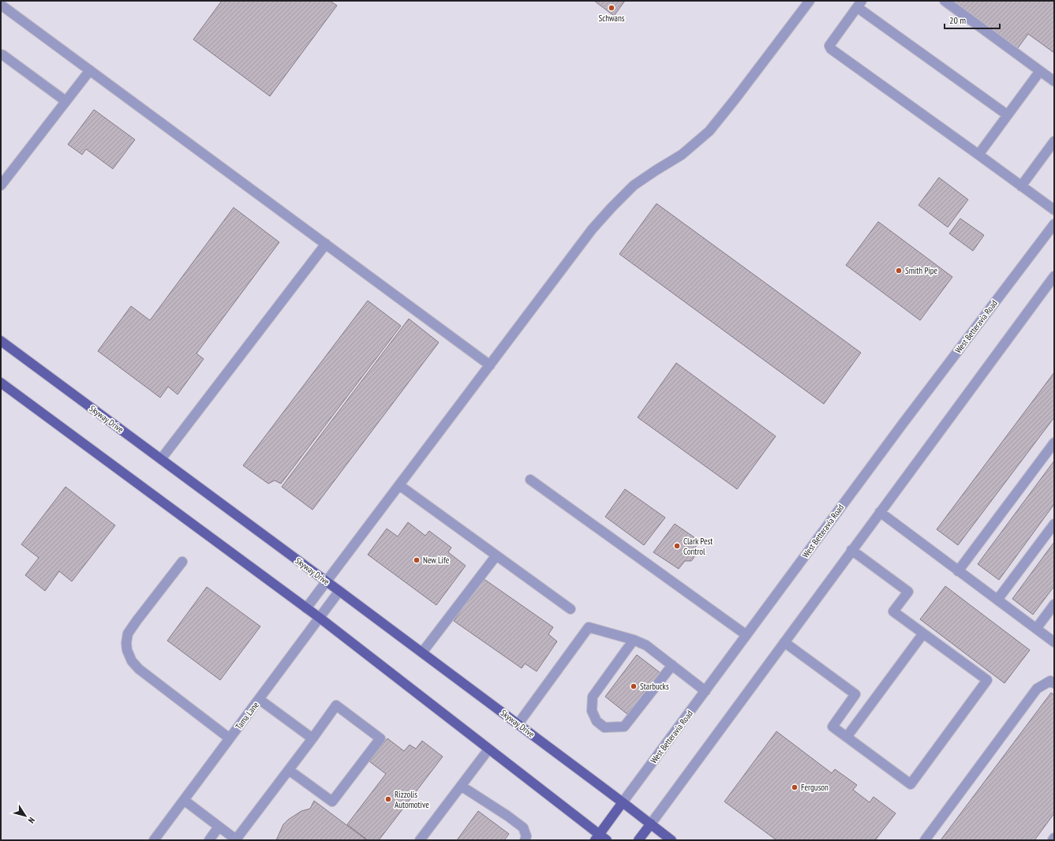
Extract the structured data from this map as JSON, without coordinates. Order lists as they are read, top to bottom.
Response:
{
  "streets": {
    "main road": ["West Betteravia Road", "Skyway Drive"],
    "street": ["Tama Lane"]
  },
  "crossings": [
    ["West Betteravia Road", "Skyway Drive"],
    ["Skyway Drive", "Tama Lane"]
  ],
  "places": [
    "Schwans",
    "Smith Pipe",
    "Clark Pest Control",
    "New Life",
    "Starbucks",
    "Ferguson",
    "Rizzolis Automotive"
  ],
  "scale_bar": "20 m",
  "north": "bottom right"
}
